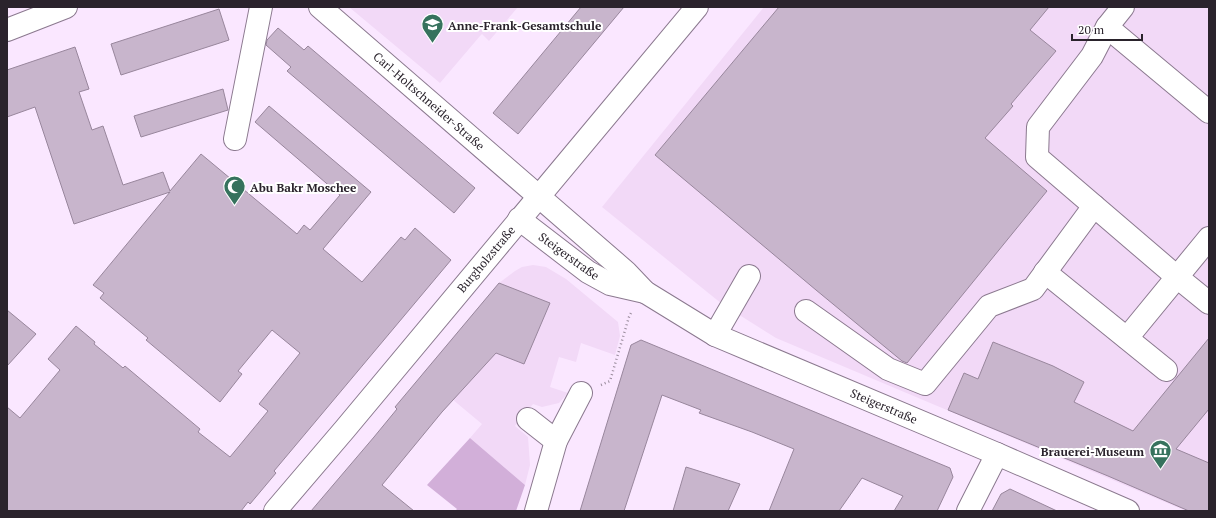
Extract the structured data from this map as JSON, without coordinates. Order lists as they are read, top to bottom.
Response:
{
  "streets": {
    "street": ["Carl-Holtschneider-Straße", "Steigerstraße", "Burgholzstraße"]
  },
  "crossings": [
    ["Carl-Holtschneider-Straße", "Steigerstraße"],
    ["Carl-Holtschneider-Straße", "Burgholzstraße"],
    ["Steigerstraße", "Burgholzstraße"]
  ],
  "places": {
    "school or university": ["Anne-Frank-Gesamtschule"],
    "mosque": ["Abu Bakr Moschee"],
    "museum": ["Brauerei-Museum"]
  },
  "scale_bar": "20 m"
}
